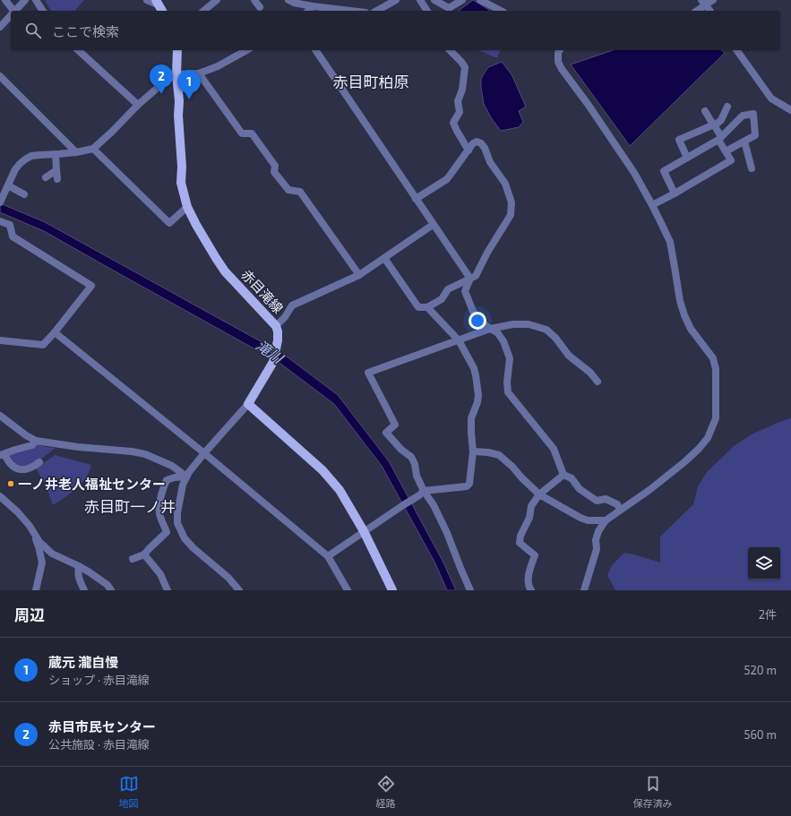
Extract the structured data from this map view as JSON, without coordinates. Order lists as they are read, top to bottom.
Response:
{
  "streets": {
    "main road": ["赤目滝線"]
  },
  "districts": ["赤目町柏原", "赤目町一ノ井"],
  "water": ["滝川"],
  "places": ["一ノ井老人福祉センター"],
  "page": {
    "search": "ここで検索",
    "pins": ["2", "1"],
    "heading": ["周辺", "2件"],
    "list": [
      {
        "mark": "1",
        "name": "蔵元 瀧自慢",
        "note": "ショップ · 赤目滝線",
        "value": "520 m"
      },
      {
        "mark": "2",
        "name": "赤目市民センター",
        "note": "公共施設 · 赤目滝線",
        "value": "560 m"
      }
    ],
    "nav": ["地図", "経路", "保存済み"]
  }
}
